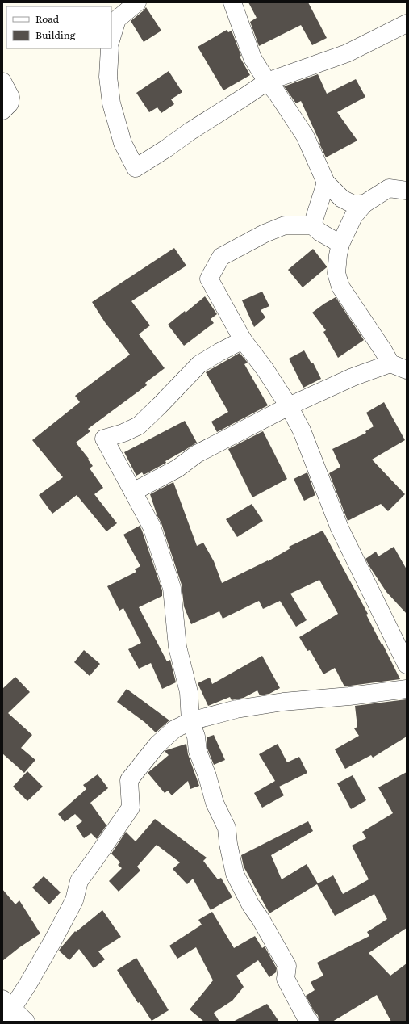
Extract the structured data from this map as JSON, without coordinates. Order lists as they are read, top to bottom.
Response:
{
  "legend": ["Road", "Building"]
}
